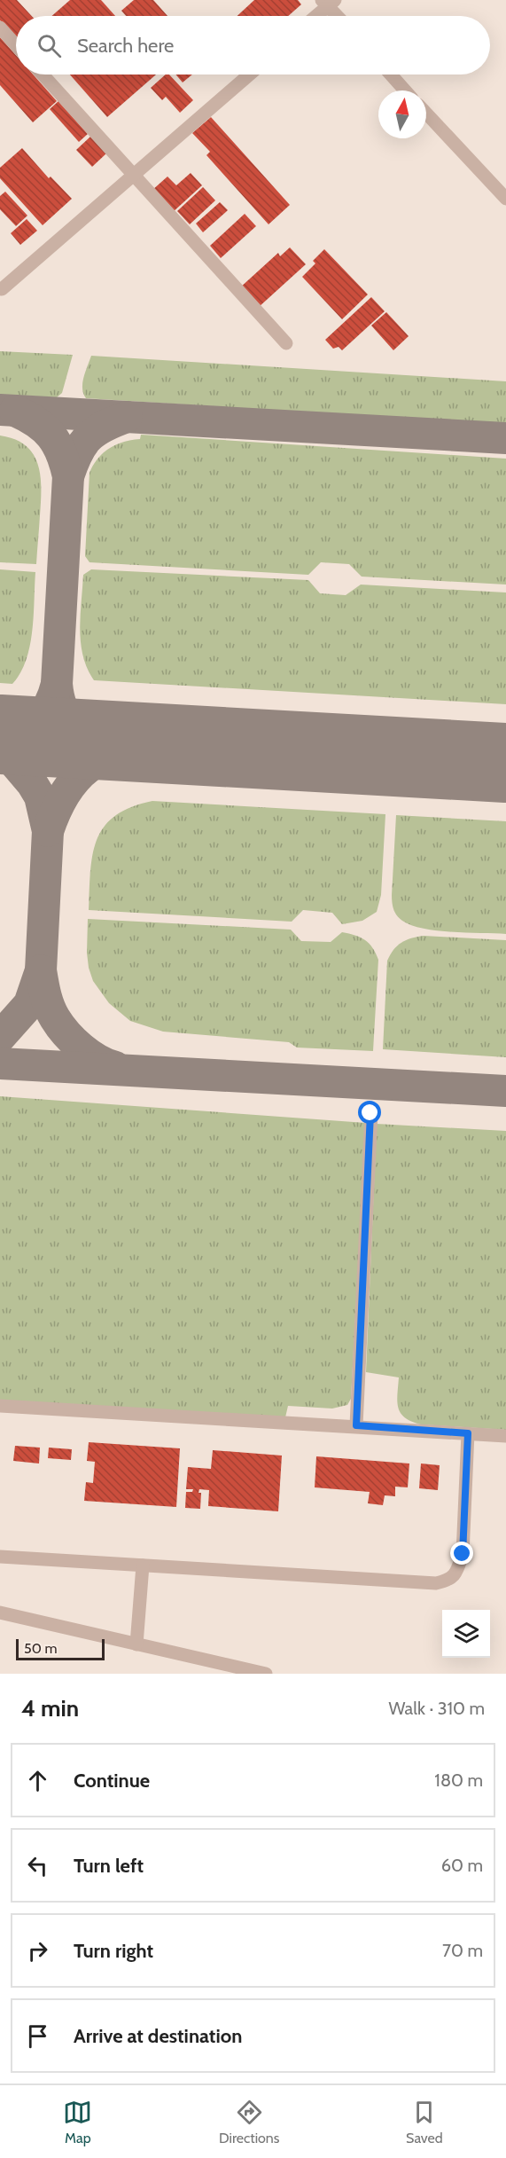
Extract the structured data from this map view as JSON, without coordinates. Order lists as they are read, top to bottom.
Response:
{
  "scale_bar": "50 m",
  "north": "top",
  "page": {
    "search": "Search here",
    "scale": "50 m",
    "heading": ["4 min", "Walk · 310 m"],
    "list": [
      ["Continue", "180 m"],
      ["Turn left", "60 m"],
      ["Turn right", "70 m"],
      "Arrive at destination"
    ],
    "nav": ["Map", "Directions", "Saved"]
  }
}
